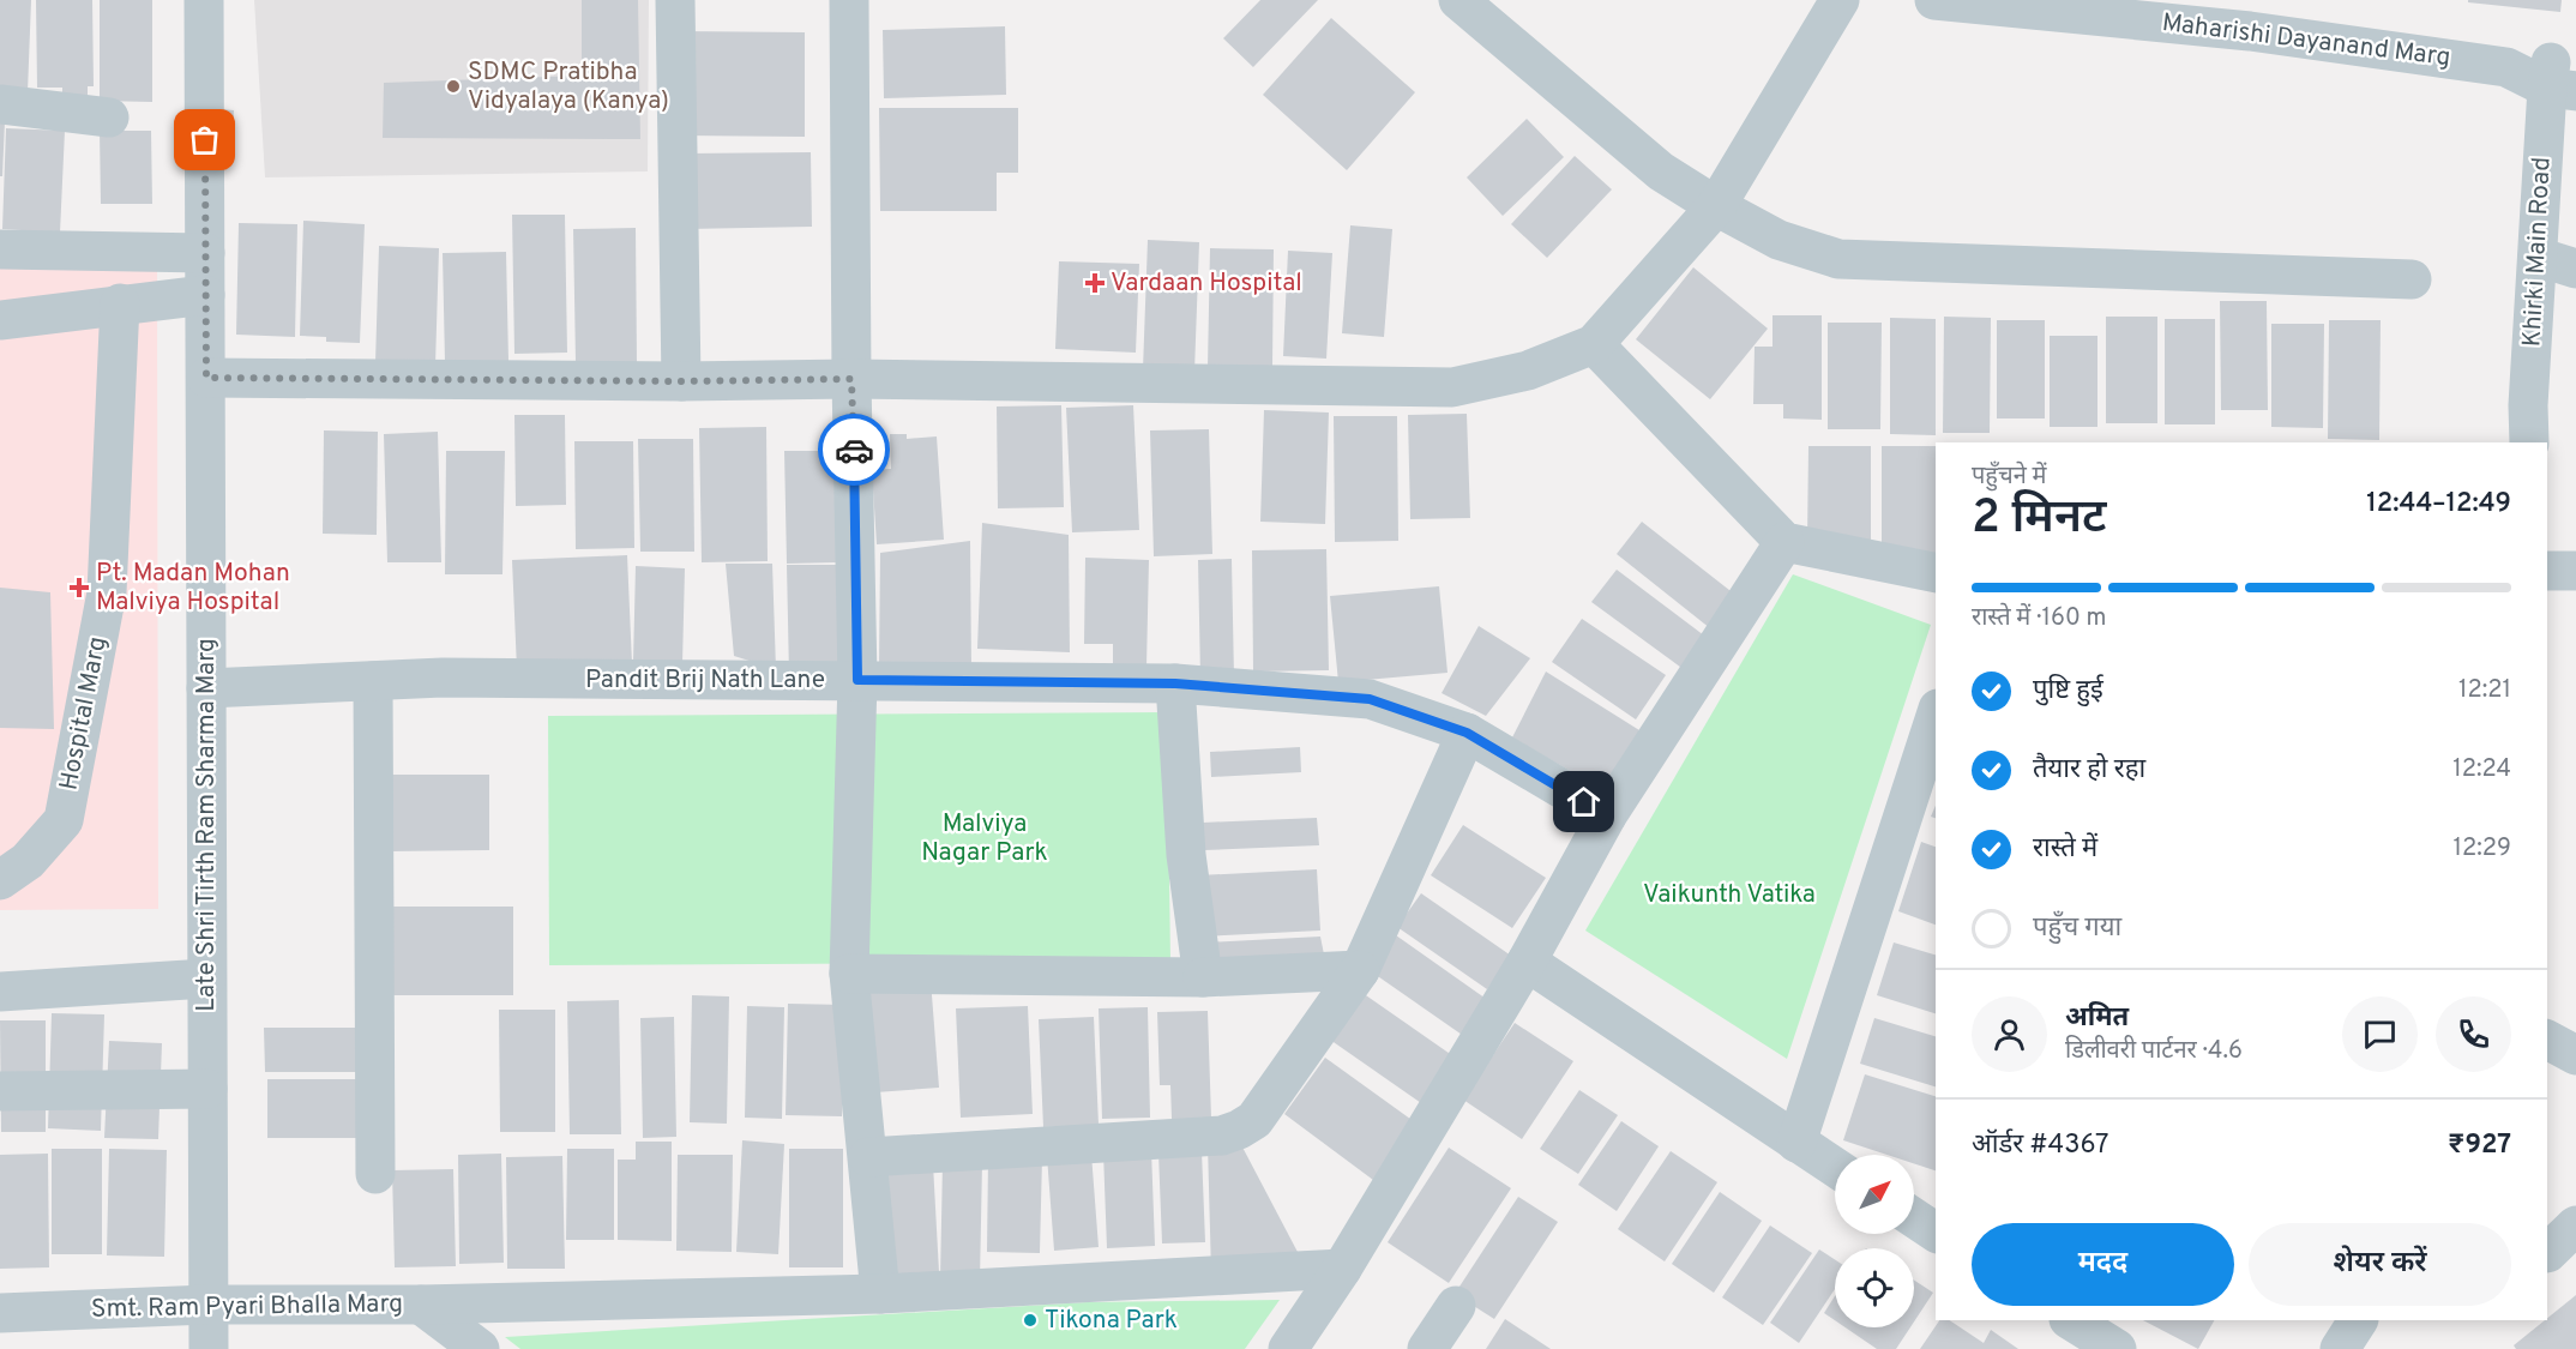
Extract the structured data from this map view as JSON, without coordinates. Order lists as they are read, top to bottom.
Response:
{
  "streets": {
    "street": [
      "Maharishi Dayanand Marg",
      "Khirki Main Road",
      "Pandit Brij Nath Lane",
      "Hospital Marg",
      "Late Shri Tirth Ram Sharma Marg",
      "Smt. Ram Pyari Bhalla Marg"
    ]
  },
  "crossings": [
    ["Maharishi Dayanand Marg", "Khirki Main Road"],
    ["Pandit Brij Nath Lane", "Late Shri Tirth Ram Sharma Marg"],
    ["Late Shri Tirth Ram Sharma Marg", "Smt. Ram Pyari Bhalla Marg"]
  ],
  "parks": ["Malviya Nagar Park", "Vaikunth Vatika"],
  "places": {
    "other": ["SDMC Pratibha Vidyalaya (Kanya)", "Tikona Park"],
    "health": ["Vardaan Hospital", "Pt. Madan Mohan Malviya Hospital"]
  },
  "north": "top right",
  "page": {
    "heading": ["2 मिनट", "पहुँचने में", "12:44–12:49"],
    "panel": [
      "अमित",
      "डिलीवरी पार्टनर · 4.6",
      "ऑर्डर #4367",
      "₹927"
    ],
    "bar": "रास्ते में · 160 m",
    "list": [
      ["पुष्टि हुई", "12:21"],
      ["तैयार हो रहा", "12:24"],
      ["रास्ते में", "12:29"],
      "पहुँच गया"
    ],
    "buttons": ["मदद", "शेयर करें"]
  }
}
